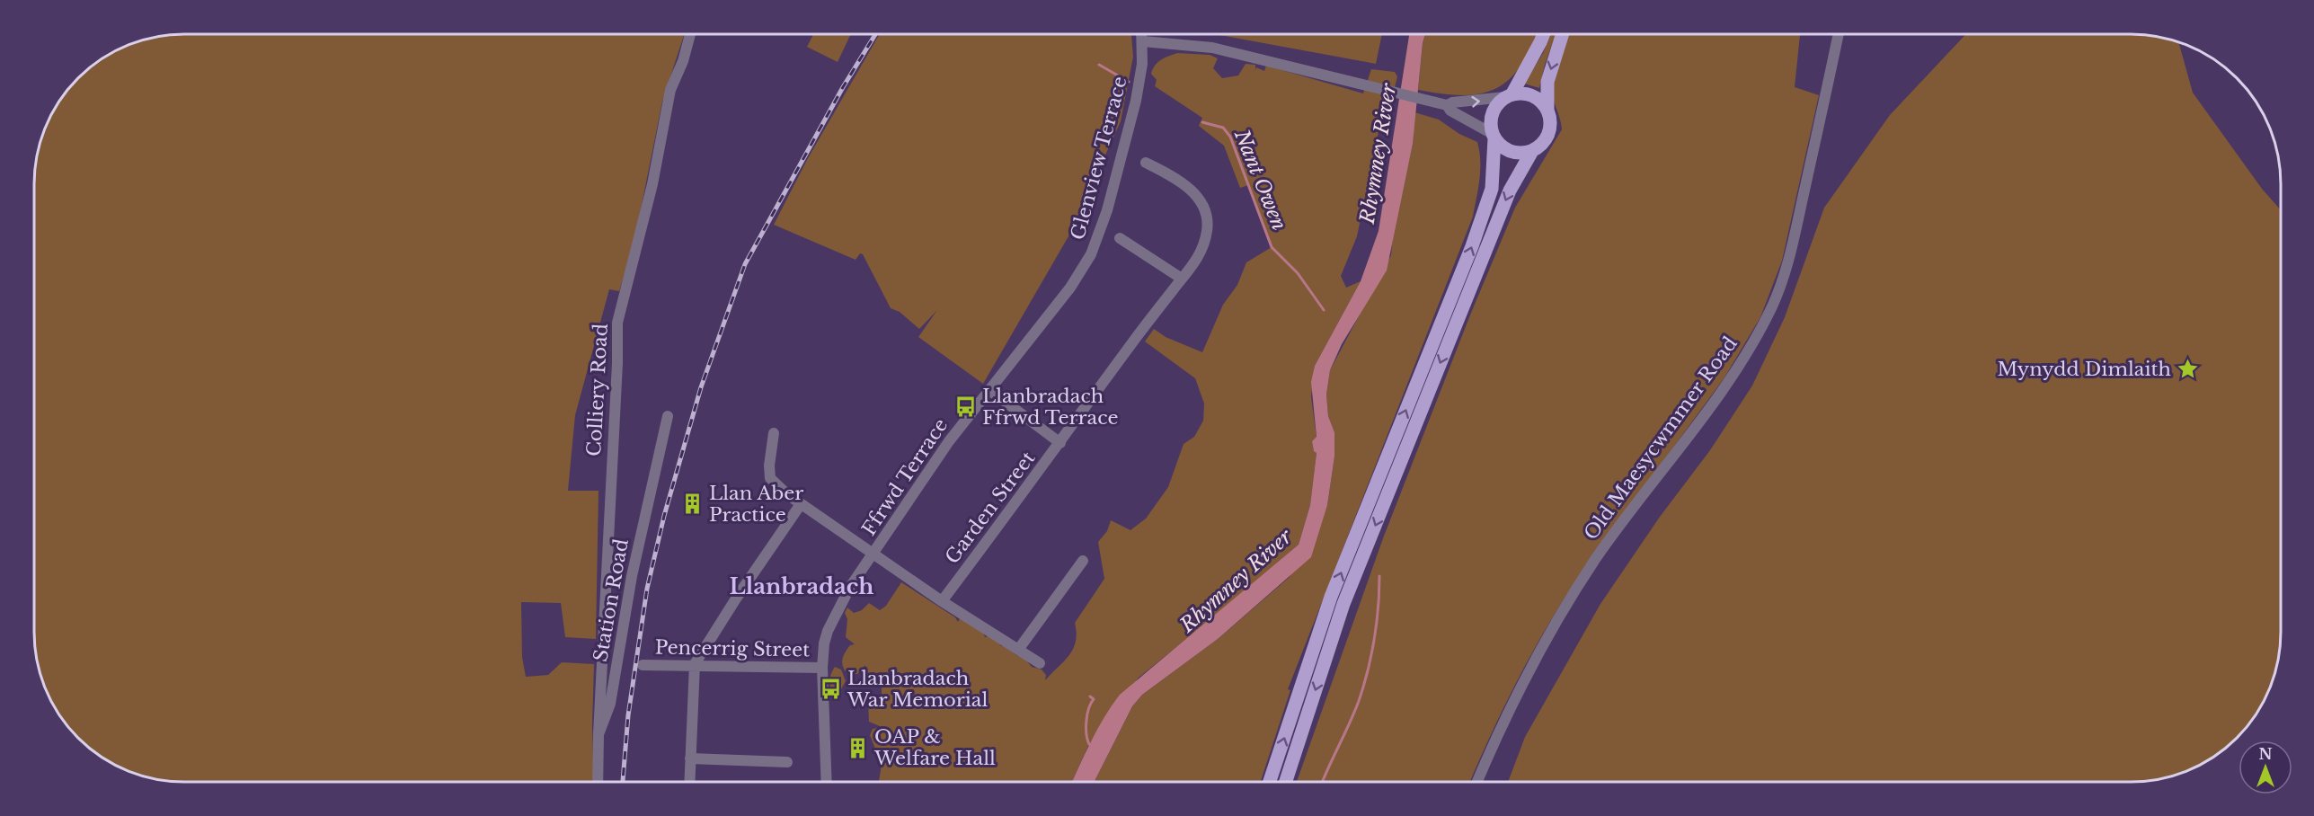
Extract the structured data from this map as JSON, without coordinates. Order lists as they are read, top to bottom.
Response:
{
  "streets": {
    "street": [
      "Glenview Terrace",
      "Colliery Road",
      "Old Maesycwmmer Road",
      "Ffrwd Terrace",
      "Garden Street",
      "Station Road",
      "Pencerrig Street"
    ]
  },
  "crossings": [
    ["Glenview Terrace", "Ffrwd Terrace"],
    ["Colliery Road", "Station Road"],
    ["Ffrwd Terrace", "Pencerrig Street"]
  ],
  "districts": ["Llanbradach"],
  "water": ["Rhymney River", "Nant Owen"],
  "places": {
    "place": ["Mynydd Dimlaith"],
    "bus stop": ["Llanbradach Ffrwd Terrace", "Llanbradach War Memorial"],
    "building": ["Llan Aber Practice", "OAP & Welfare Hall"]
  },
  "north": "top"
}
